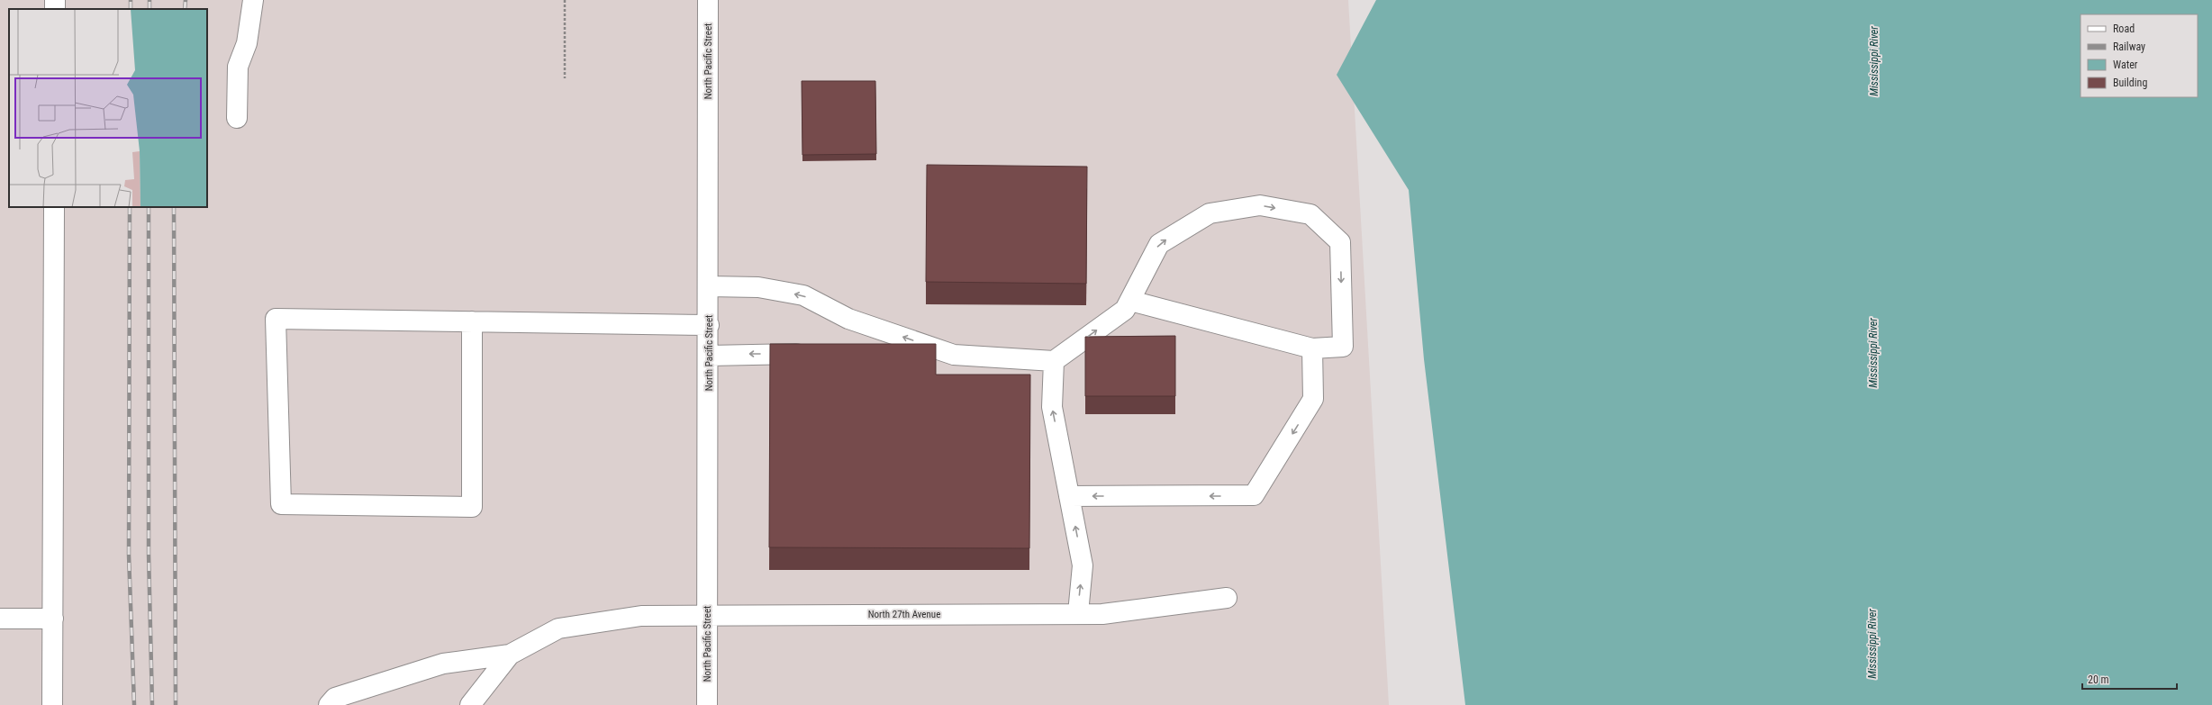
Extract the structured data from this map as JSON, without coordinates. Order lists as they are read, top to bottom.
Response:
{
  "streets": {
    "street": ["North Pacific Street", "North 27th Avenue"]
  },
  "crossings": [
    ["North Pacific Street", "North 27th Avenue"]
  ],
  "water": ["Mississippi River"],
  "legend": [
    "Road",
    "Railway",
    "Water",
    "Building"
  ],
  "scale_bar": "20 m"
}
